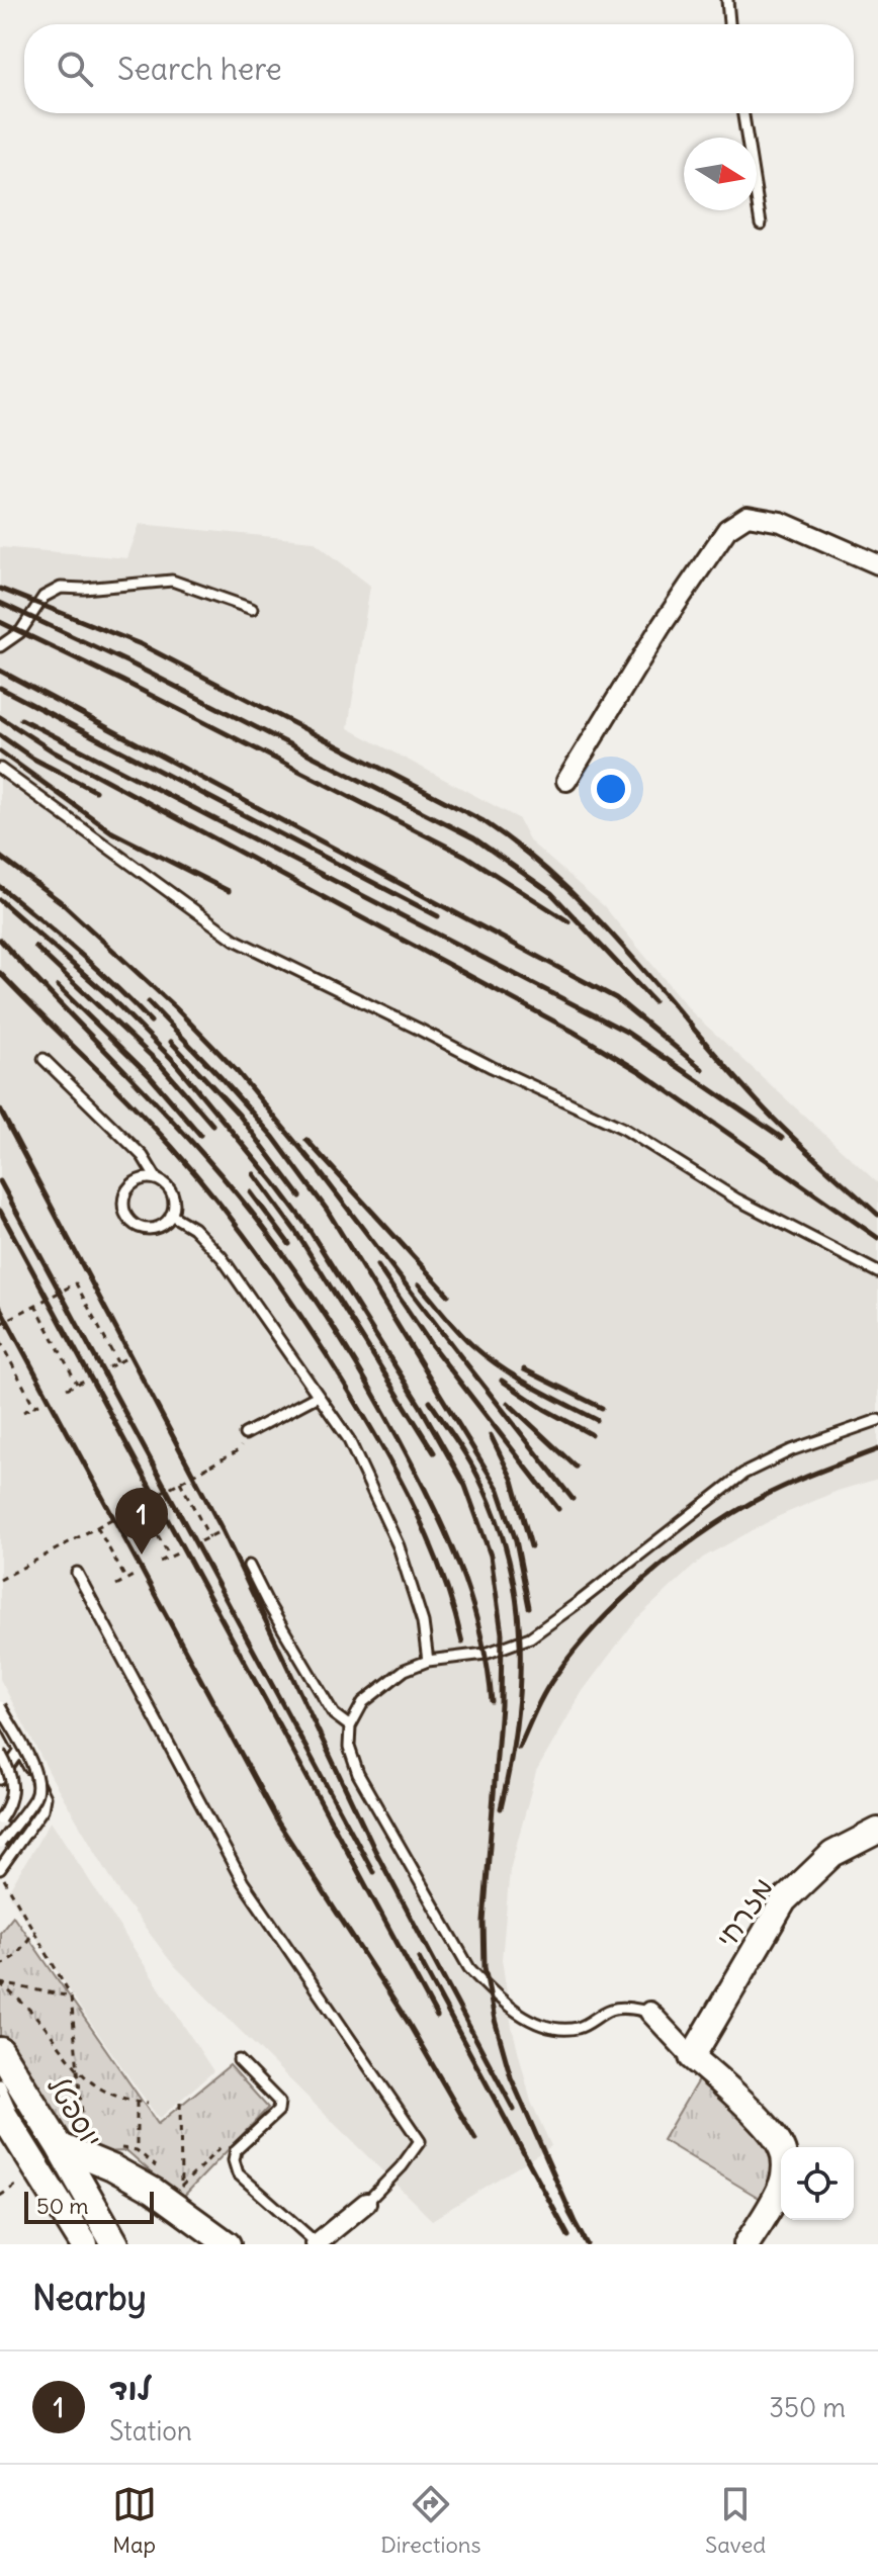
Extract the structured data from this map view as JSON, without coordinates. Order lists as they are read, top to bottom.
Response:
{
  "streets": {
    "main road": ["יוספטל"],
    "street": ["מזרחי"]
  },
  "scale_bar": "50 m",
  "north": "right",
  "page": {
    "search": "Search here",
    "pins": "1",
    "scale": "50 m",
    "heading": "Nearby",
    "list": [
      {
        "mark": "1",
        "name": "לוד",
        "note": "Station",
        "value": "350 m"
      }
    ],
    "nav": ["Map", "Directions", "Saved"]
  }
}
